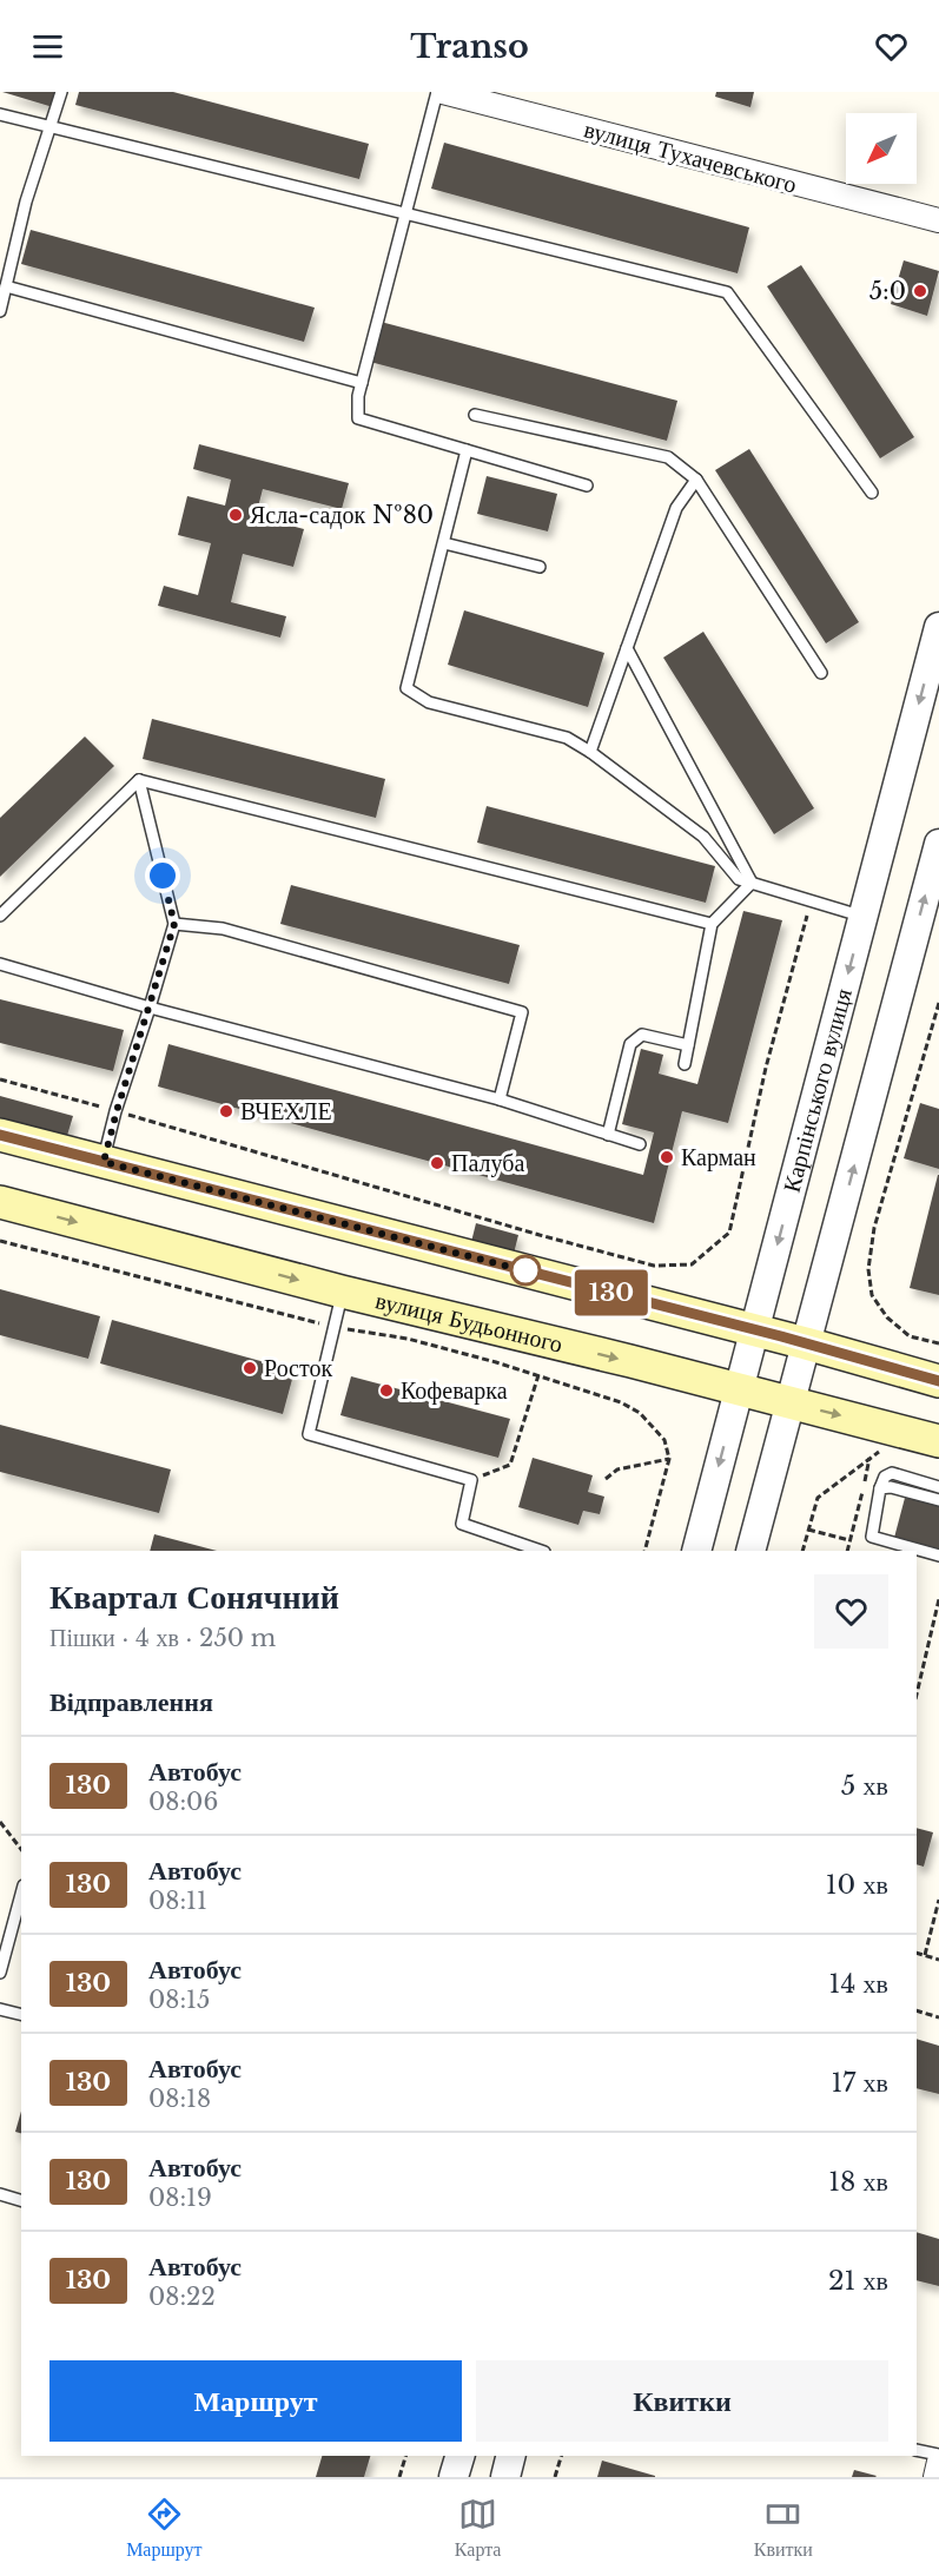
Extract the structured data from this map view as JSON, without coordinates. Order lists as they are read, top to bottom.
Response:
{
  "streets": {
    "main road": ["вулиця Будьонного"],
    "street": ["вулиця Тухачевського", "Карпінського вулиця"]
  },
  "crossings": [
    ["Карпінського вулиця", "вулиця Будьонного"]
  ],
  "places": [
    "5:0",
    "Ясла-садок №80",
    "ВЧЕХЛЕ",
    "Карман",
    "Палуба",
    "Росток",
    "Кофеварка"
  ],
  "lines": ["bus line 130"],
  "north": "bottom left",
  "page": {
    "header": "Transo",
    "on_map": "130",
    "heading": [
      ["Квартал Сонячний", "Пішки · 4 хв · 250 m"],
      "Відправлення"
    ],
    "list": [
      {
        "mark": "130",
        "name": "Автобус",
        "note": "08:06",
        "value": "5 хв"
      },
      {
        "mark": "130",
        "name": "Автобус",
        "note": "08:11",
        "value": "10 хв"
      },
      {
        "mark": "130",
        "name": "Автобус",
        "note": "08:15",
        "value": "14 хв"
      },
      {
        "mark": "130",
        "name": "Автобус",
        "note": "08:18",
        "value": "17 хв"
      },
      {
        "mark": "130",
        "name": "Автобус",
        "note": "08:19",
        "value": "18 хв"
      },
      {
        "mark": "130",
        "name": "Автобус",
        "note": "08:22",
        "value": "21 хв"
      }
    ],
    "buttons": ["Маршрут", "Квитки"],
    "tabs": ["Маршрут", "Карта", "Квитки"]
  }
}
